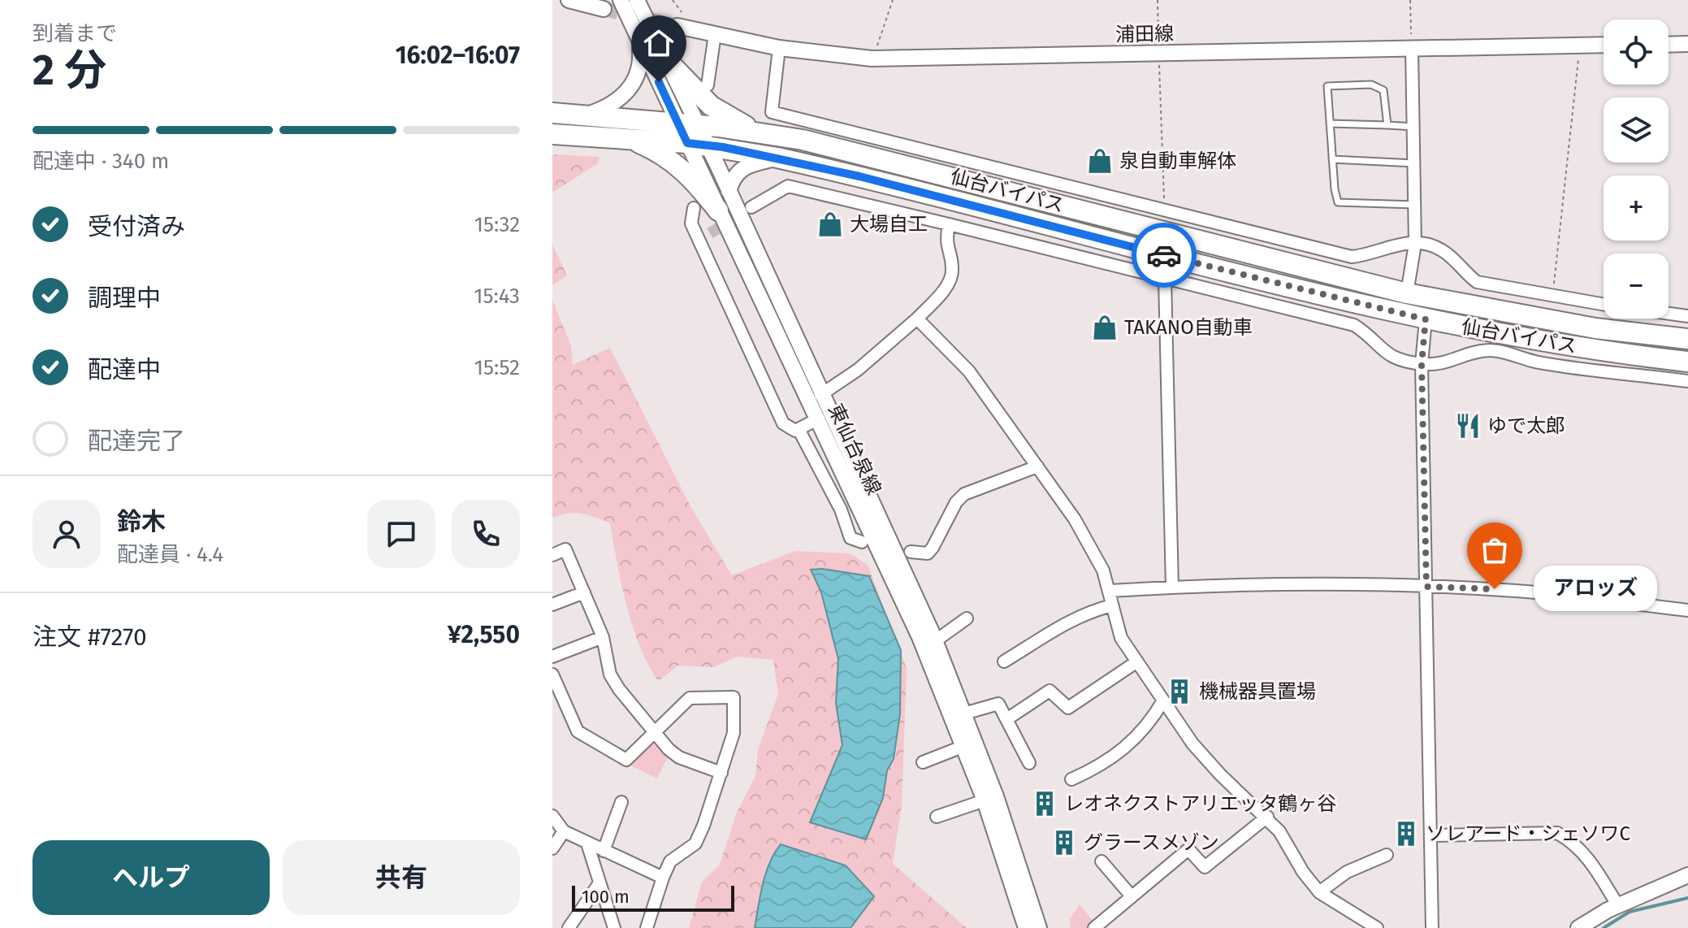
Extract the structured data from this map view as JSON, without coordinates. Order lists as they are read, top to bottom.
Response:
{
  "streets": {
    "highway": ["仙台バイパス"],
    "street": ["浦田線", "東仙台泉線"]
  },
  "crossings": [
    ["仙台バイパス", "東仙台泉線"]
  ],
  "places": {
    "shop": ["泉自動車解体", "大場自工", "TAKANO自動車"],
    "restaurant": ["ゆで太郎"],
    "other": ["アロッズ"],
    "building": [
      "機械器具置場",
      "レオネクストアリエッタ鶴ヶ谷",
      "ソレアード・シェソワC",
      "グラースメゾン"
    ]
  },
  "scale_bar": "100 m",
  "page": {
    "heading": ["2 分", "到着まで", "16:02–16:07"],
    "panel": [
      "鈴木",
      "配達員 · 4.4",
      "注文 #7270",
      "¥2,550"
    ],
    "map_buttons": ["+", "−"],
    "bar": "配達中 · 340 m",
    "list": [
      ["受付済み", "15:32"],
      ["調理中", "15:43"],
      ["配達中", "15:52"],
      "配達完了"
    ],
    "bubble": "アロッズ",
    "buttons": ["ヘルプ", "共有"],
    "scale": "100 m"
  }
}
